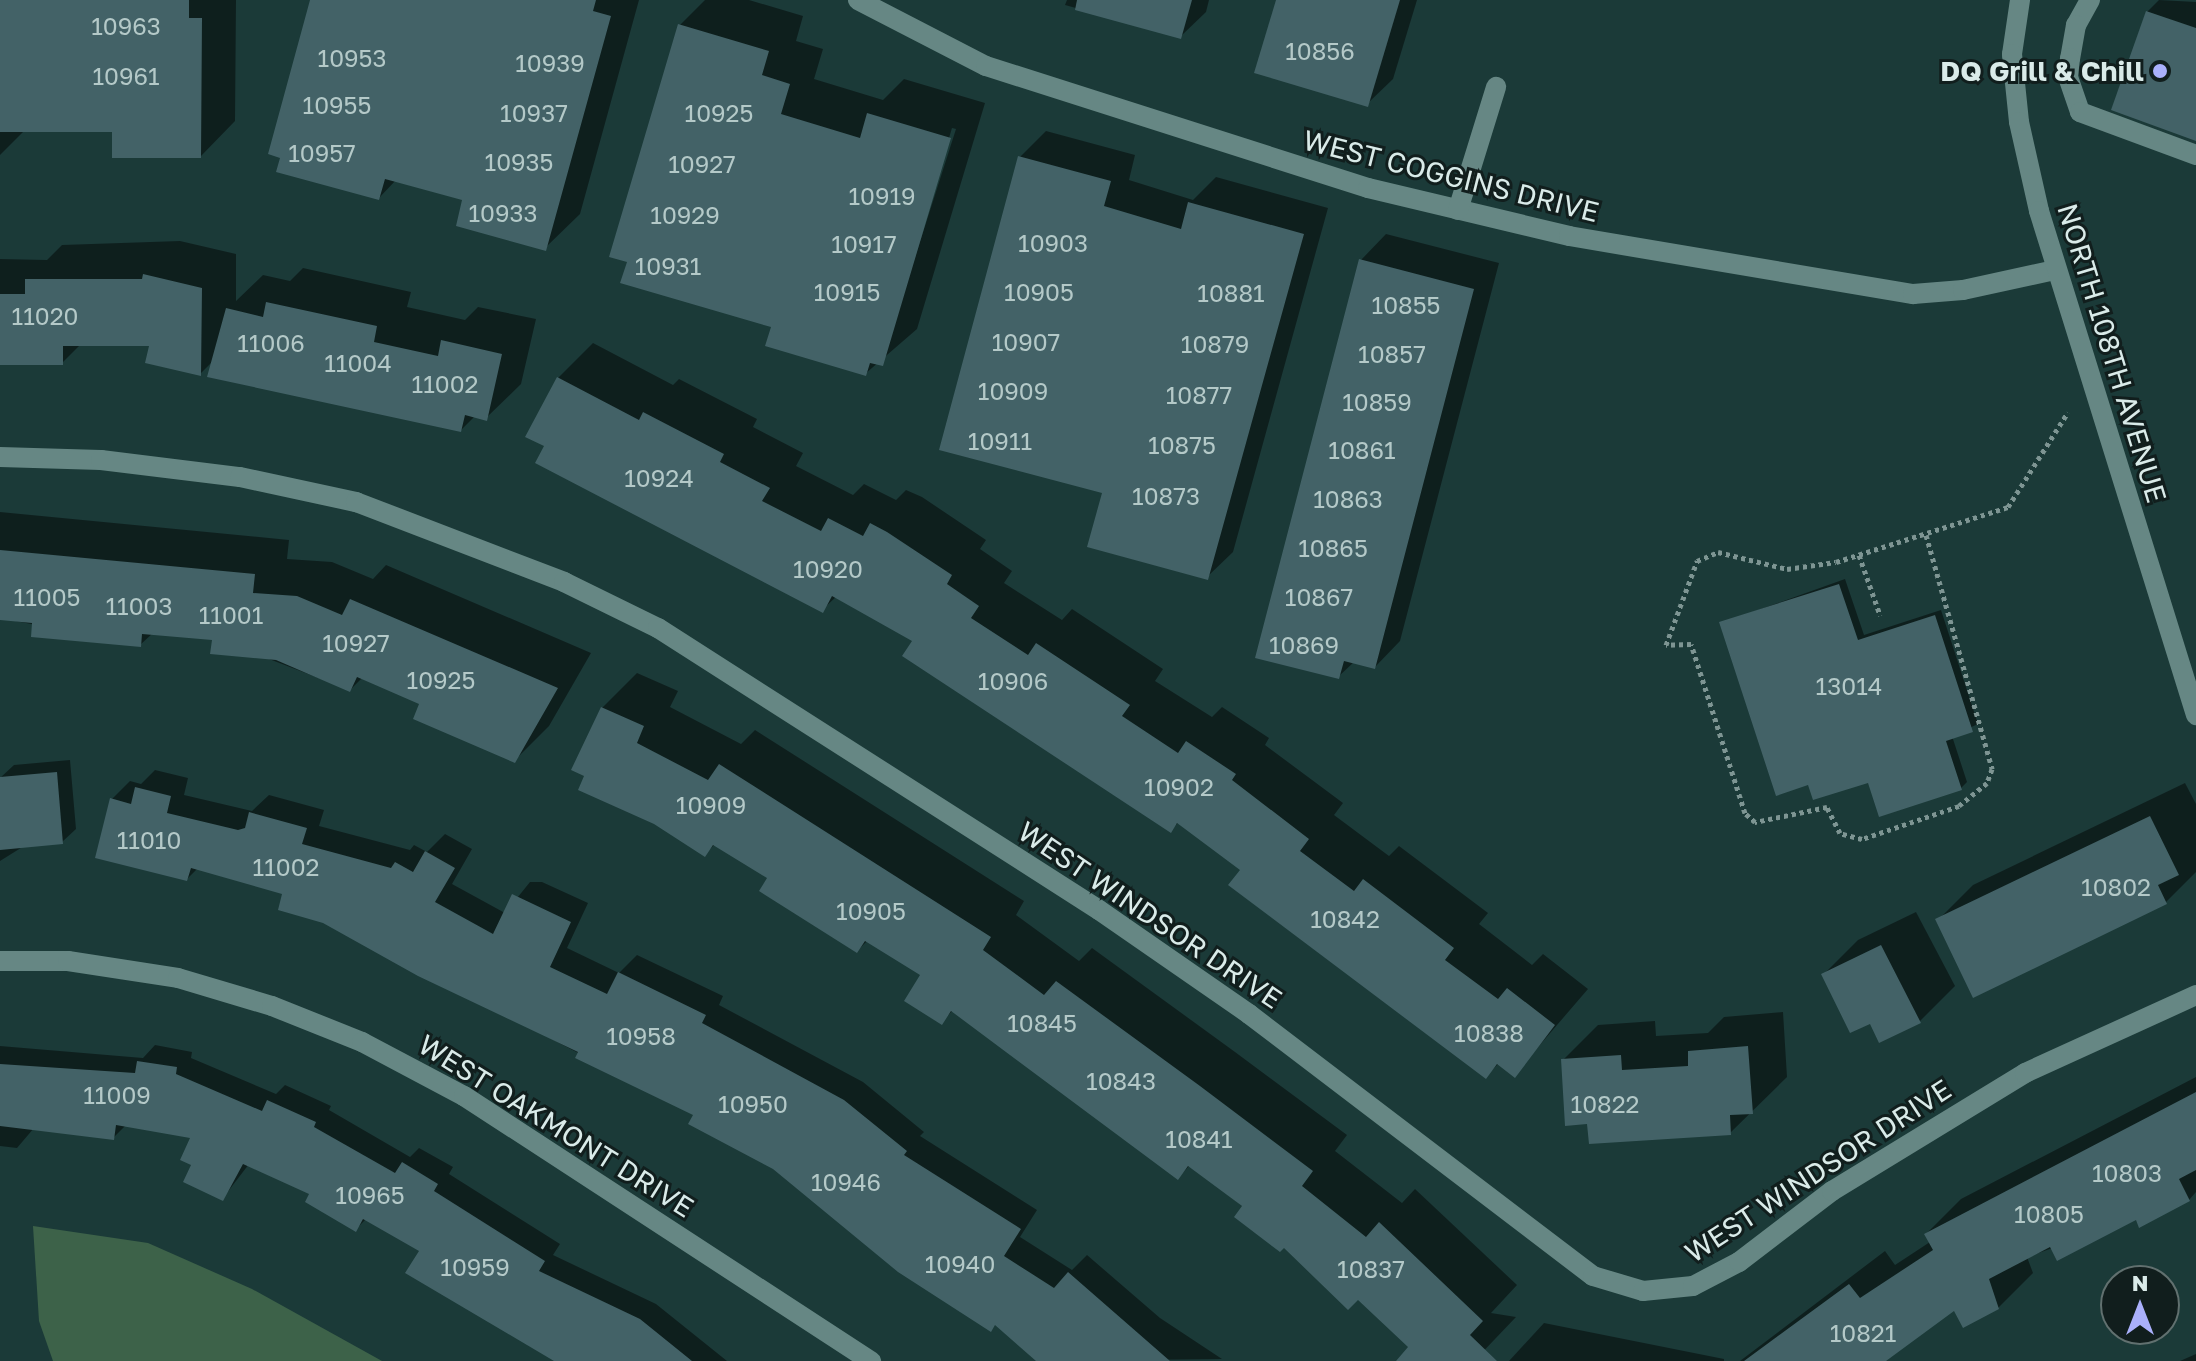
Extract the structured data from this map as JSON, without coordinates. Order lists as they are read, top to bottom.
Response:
{
  "streets": {
    "street": [
      "WEST COGGINS DRIVE",
      "NORTH 108TH AVENUE",
      "WEST WINDSOR DRIVE",
      "WEST OAKMONT DRIVE"
    ]
  },
  "crossings": [
    ["WEST COGGINS DRIVE", "NORTH 108TH AVENUE"]
  ],
  "places": ["DQ Grill & Chill"],
  "house_numbers": [
    "10963",
    "10856",
    "10953",
    "10939",
    "10961",
    "10955",
    "10937",
    "10925",
    "10957",
    "10935",
    "10927",
    "10919",
    "10933",
    "10929",
    "10903",
    "10917",
    "10931",
    "10915",
    "10905",
    "10881",
    "10855",
    "11020",
    "10907",
    "11006",
    "10879",
    "10857",
    "11004",
    "11002",
    "10909",
    "10877",
    "10859",
    "10911",
    "10875",
    "10861",
    "10924",
    "10873",
    "10863",
    "10865",
    "10920",
    "11005",
    "10867",
    "11003",
    "11001",
    "10927",
    "10869",
    "10925",
    "10906",
    "13014",
    "10902",
    "10909",
    "11010",
    "11002",
    "10802",
    "10905",
    "10842",
    "10845",
    "10838",
    "10958",
    "10843",
    "11009",
    "10950",
    "10822",
    "10841",
    "10803",
    "10946",
    "10965",
    "10805",
    "10940",
    "10959",
    "10837",
    "10821"
  ],
  "north": "top"
}
